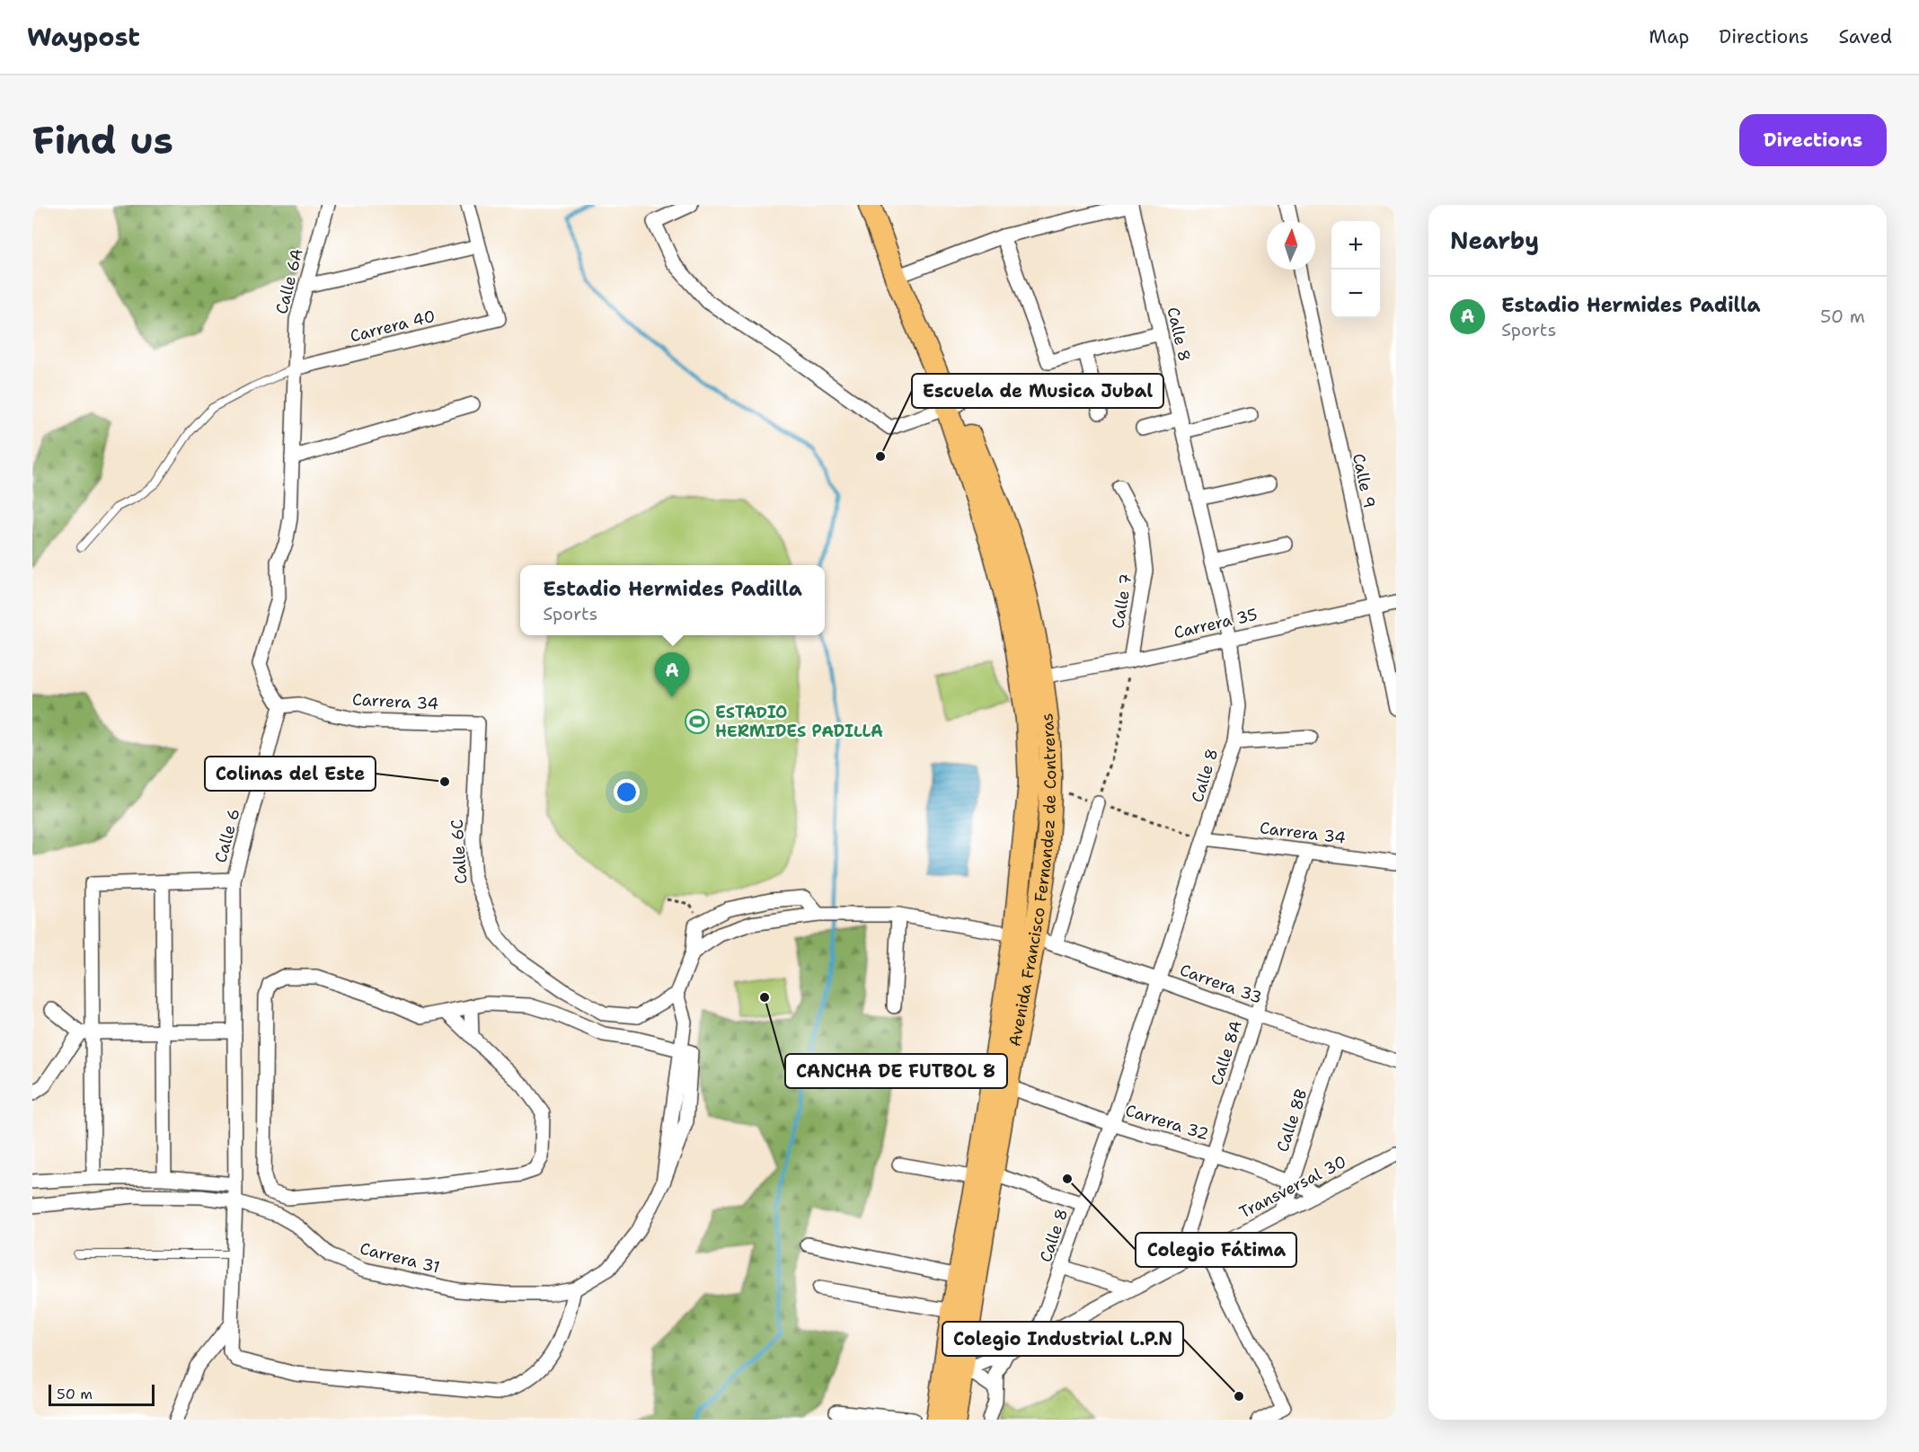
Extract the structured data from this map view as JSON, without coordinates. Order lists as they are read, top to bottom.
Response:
{
  "streets": {
    "main road": ["Avenida Francisco Fernandez de Contreras"],
    "street": [
      "Calle 6A",
      "Carrera 40",
      "Calle 8",
      "Calle 9",
      "Calle 7",
      "Carrera 35",
      "Carrera 34",
      "Calle 6",
      "Calle 6C",
      "Carrera 33",
      "Calle 8A",
      "Calle 8B",
      "Carrera 32",
      "Transversal 30",
      "Carrera 31"
    ]
  },
  "crossings": [
    ["Calle 6A", "Carrera 40"],
    ["Calle 6A", "Carrera 34"],
    ["Calle 6A", "Calle 6"],
    ["Calle 8", "Carrera 35"],
    ["Calle 8", "Carrera 34"],
    ["Calle 8", "Carrera 33"],
    ["Calle 8", "Carrera 32"],
    ["Calle 8", "Transversal 30"],
    ["Calle 9", "Carrera 35"],
    ["Calle 7", "Carrera 35"],
    ["Carrera 35", "Avenida Francisco Fernandez de Contreras"],
    ["Carrera 34", "Calle 6"],
    ["Carrera 34", "Calle 6C"],
    ["Carrera 34", "Calle 8A"],
    ["Calle 6", "Carrera 31"],
    ["Avenida Francisco Fernandez de Contreras", "Carrera 33"],
    ["Avenida Francisco Fernandez de Contreras", "Carrera 32"],
    ["Avenida Francisco Fernandez de Contreras", "Transversal 30"],
    ["Carrera 33", "Calle 8A"],
    ["Carrera 33", "Calle 8B"],
    ["Calle 8A", "Carrera 32"],
    ["Calle 8A", "Transversal 30"],
    ["Calle 8B", "Carrera 32"],
    ["Calle 8B", "Transversal 30"],
    ["Carrera 32", "Transversal 30"]
  ],
  "places": {
    "other": [
      "Escuela de Musica Jubal",
      "Colinas del Este",
      "CANCHA DE FUTBOL 8",
      "Colegio Fátima",
      "Colegio Industrial L.P.N"
    ],
    "sports": ["ESTADIO HERMIDES PADILLA"]
  },
  "scale_bar": "50 m",
  "north": "top",
  "page": {
    "header": "Waypost",
    "nav": ["Map", "Directions", "Saved"],
    "buttons": "Directions",
    "title": "Find us",
    "heading": "Nearby",
    "map_buttons": ["+", "−"],
    "list": [
      {
        "mark": "A",
        "name": "Estadio Hermides Padilla",
        "note": "Sports",
        "value": "50 m"
      }
    ],
    "popup": ["Estadio Hermides Padilla", "Sports"],
    "pins": "A",
    "scale": "50 m"
  }
}
